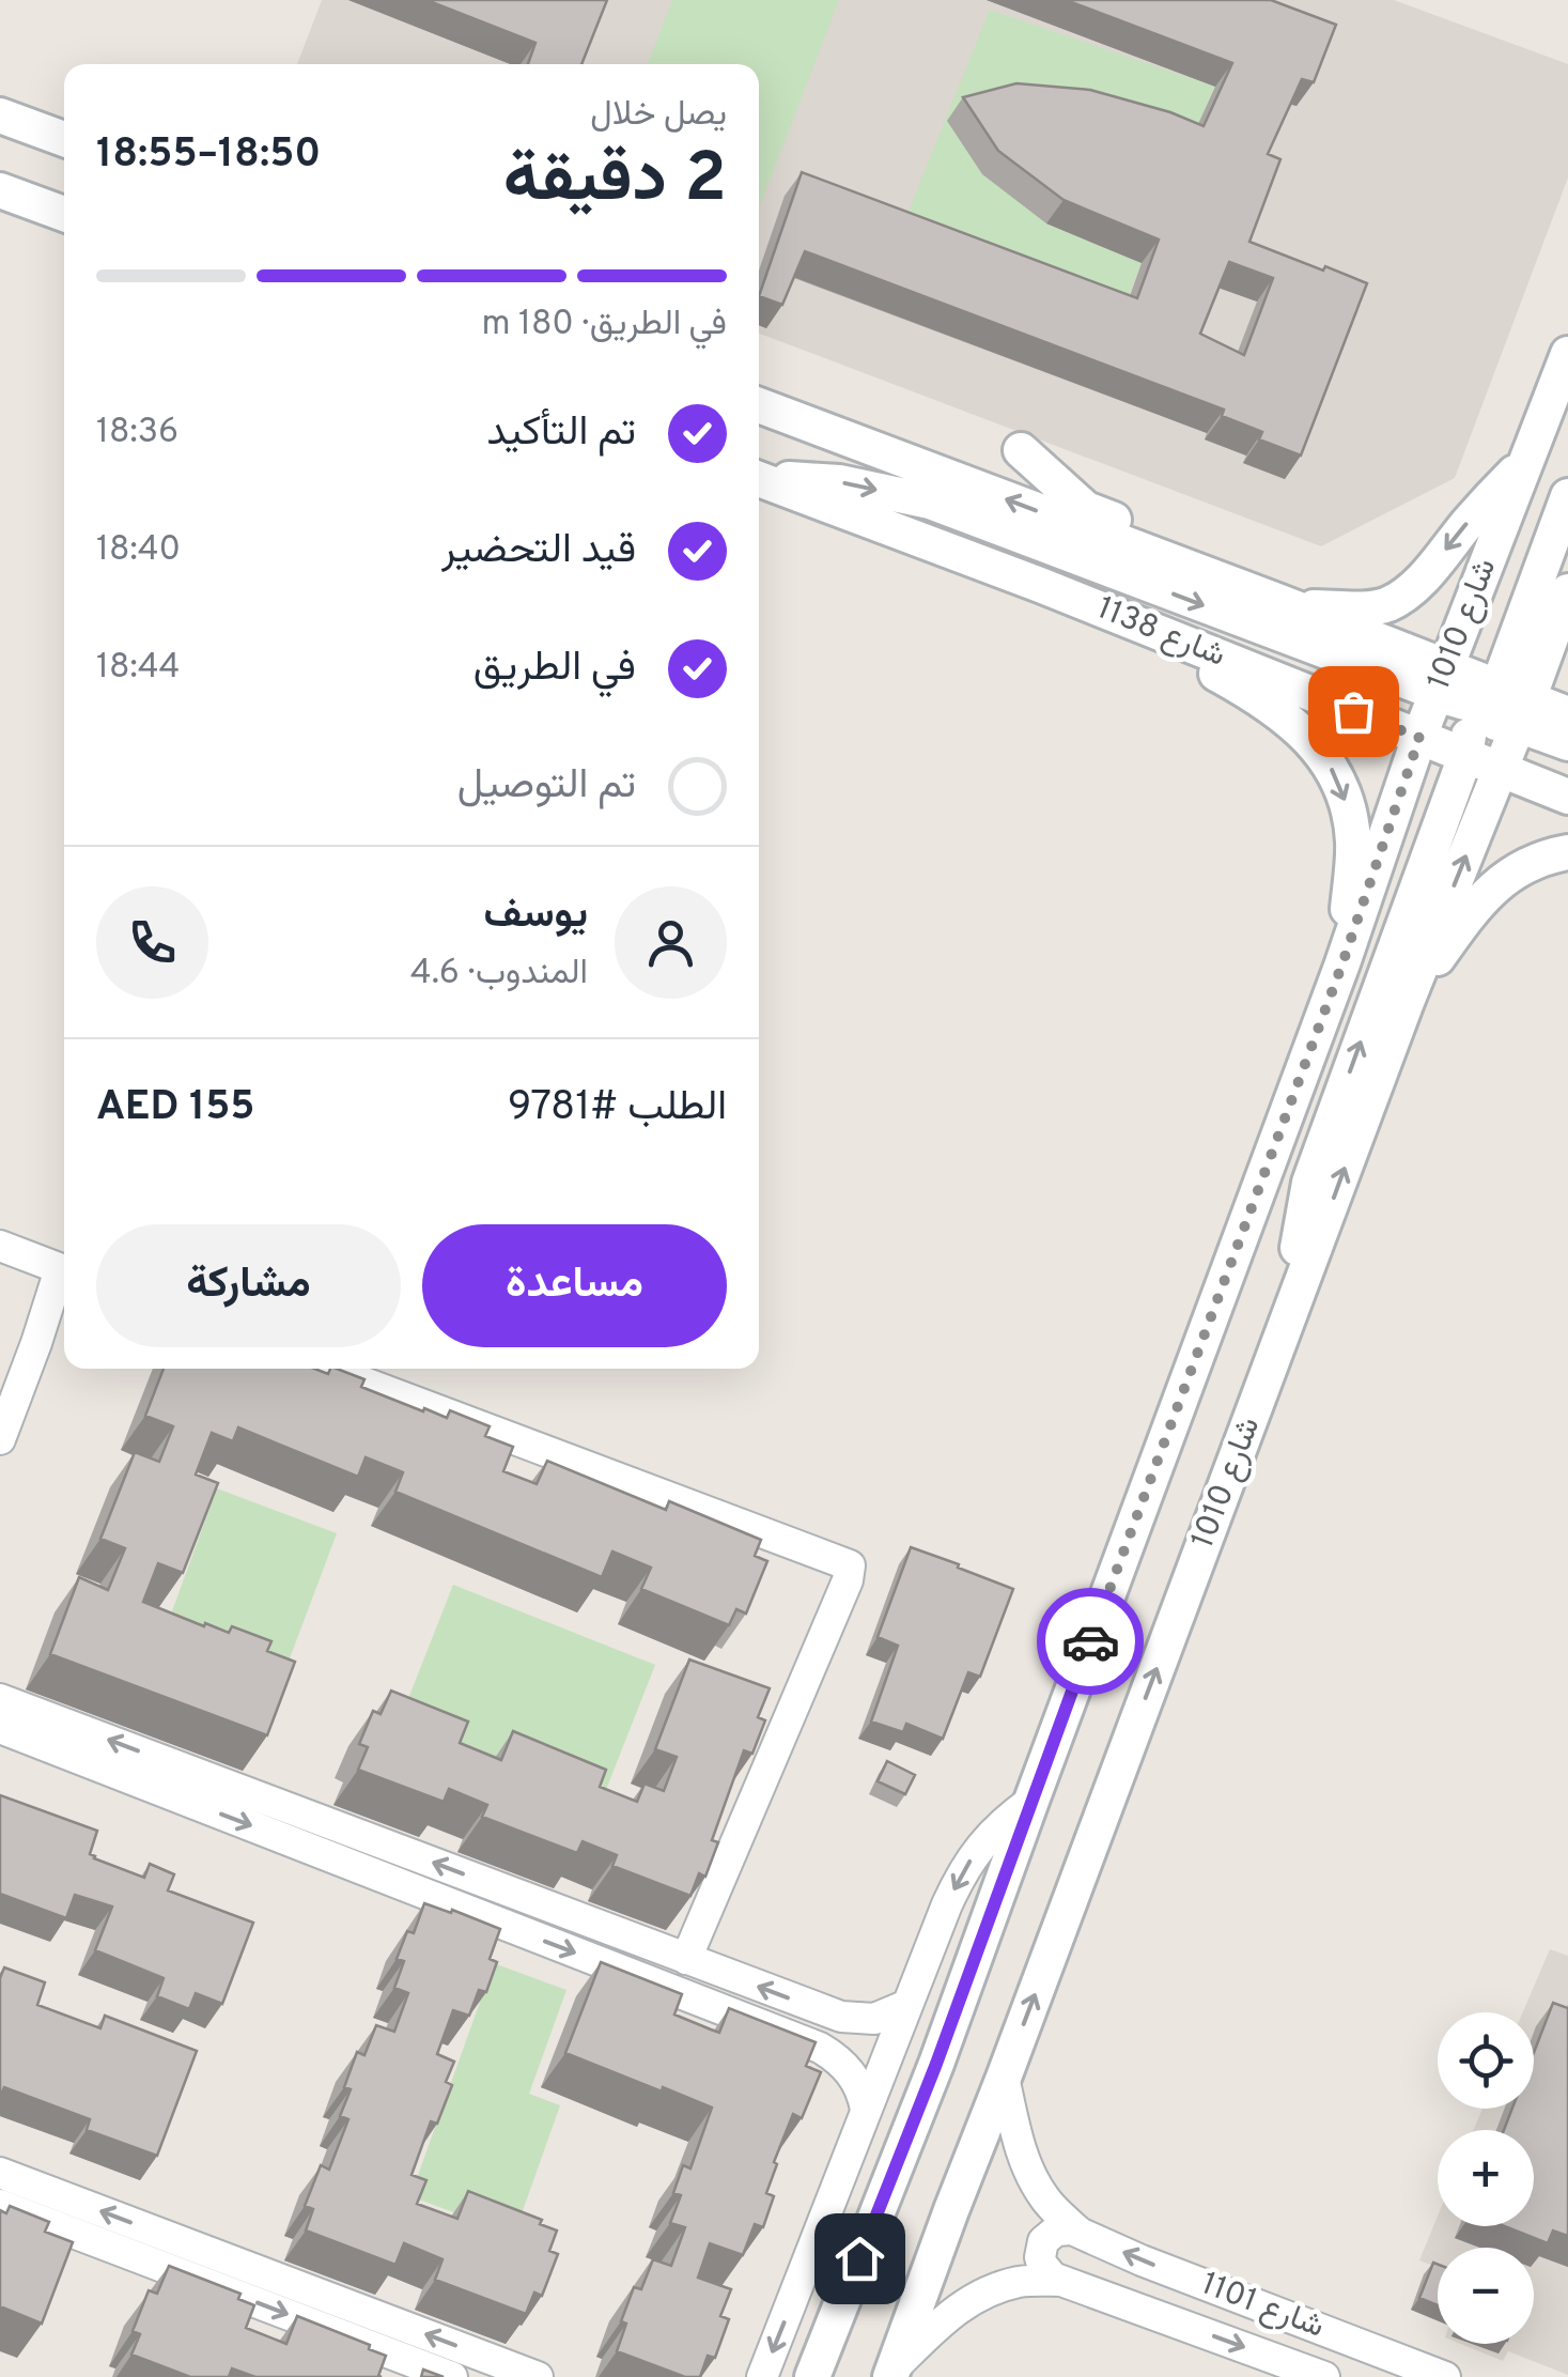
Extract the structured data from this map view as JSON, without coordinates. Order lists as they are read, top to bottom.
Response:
{
  "streets": {
    "street": ["شارع 1010", "شارع 1138", "شارع 1101"]
  },
  "crossings": [
    ["شارع 1010", "شارع 1138"],
    ["شارع 1010", "شارع 1101"]
  ],
  "page": {
    "heading": ["2 دقيقة", "يصل خلال", "18:50–18:55"],
    "panel": [
      "يوسف",
      "المندوب · 4.6",
      "الطلب #9781",
      "AED 155"
    ],
    "bar": "في الطريق · 180 m",
    "list": [
      ["تم التأكيد", "18:36"],
      ["قيد التحضير", "18:40"],
      ["في الطريق", "18:44"],
      "تم التوصيل"
    ],
    "buttons": ["مساعدة", "مشاركة"],
    "map_buttons": ["+", "−"]
  }
}
